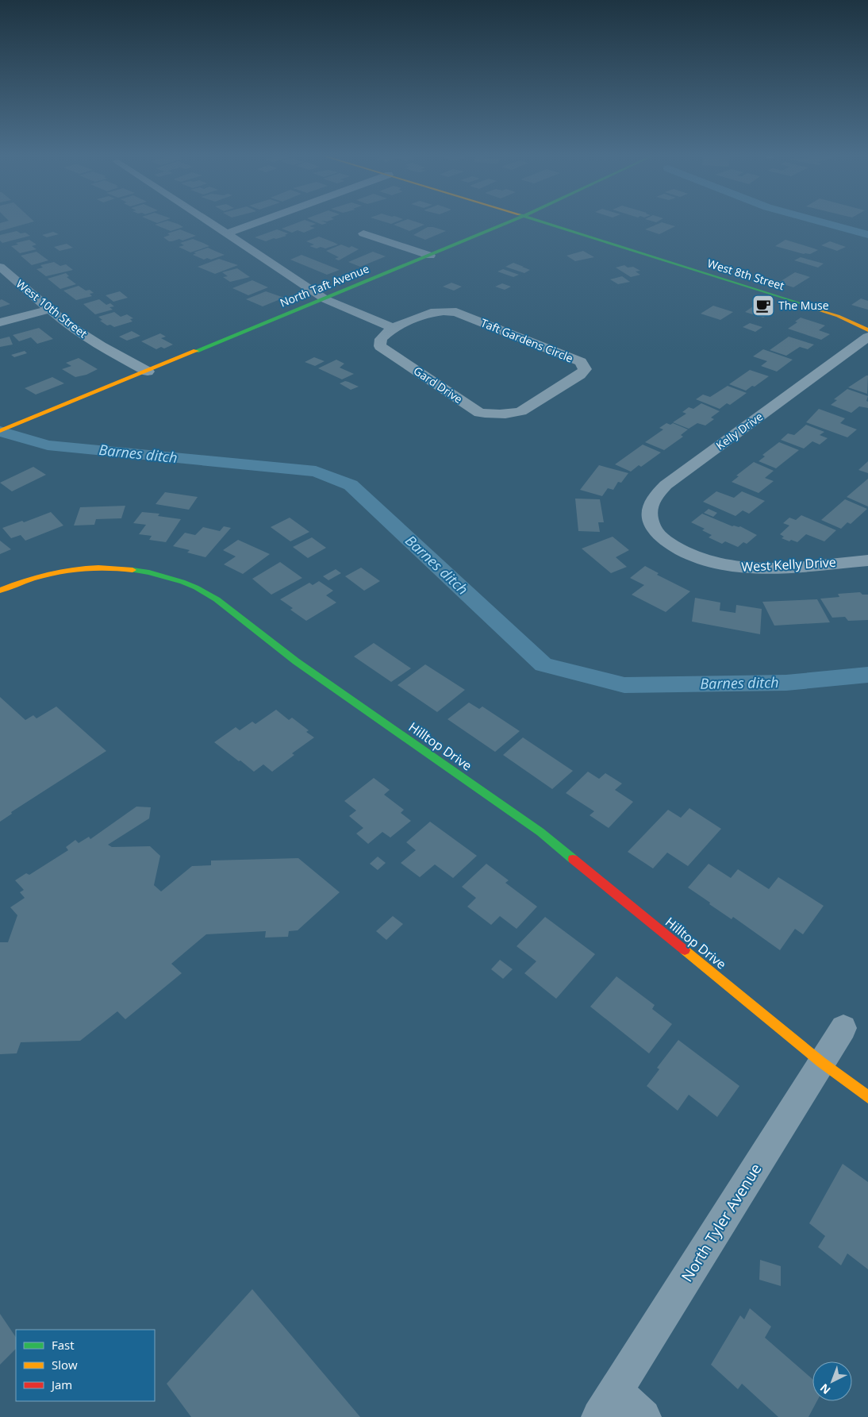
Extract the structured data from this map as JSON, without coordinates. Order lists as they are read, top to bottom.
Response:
{
  "streets": {
    "street": [
      "West 8th Street",
      "North Taft Avenue",
      "West 10th Street",
      "Taft Gardens Circle",
      "Gard Drive",
      "Kelly Drive",
      "West Kelly Drive",
      "Hilltop Drive",
      "North Tyler Avenue"
    ]
  },
  "crossings": [
    ["North Taft Avenue", "West 10th Street"],
    ["Taft Gardens Circle", "Gard Drive"],
    ["Kelly Drive", "West Kelly Drive"],
    ["Hilltop Drive", "North Tyler Avenue"]
  ],
  "water": ["Barnes ditch"],
  "places": {
    "cafe": ["The Muse"]
  },
  "legend": ["Fast", "Slow", "Jam"],
  "north": "bottom left"
}
